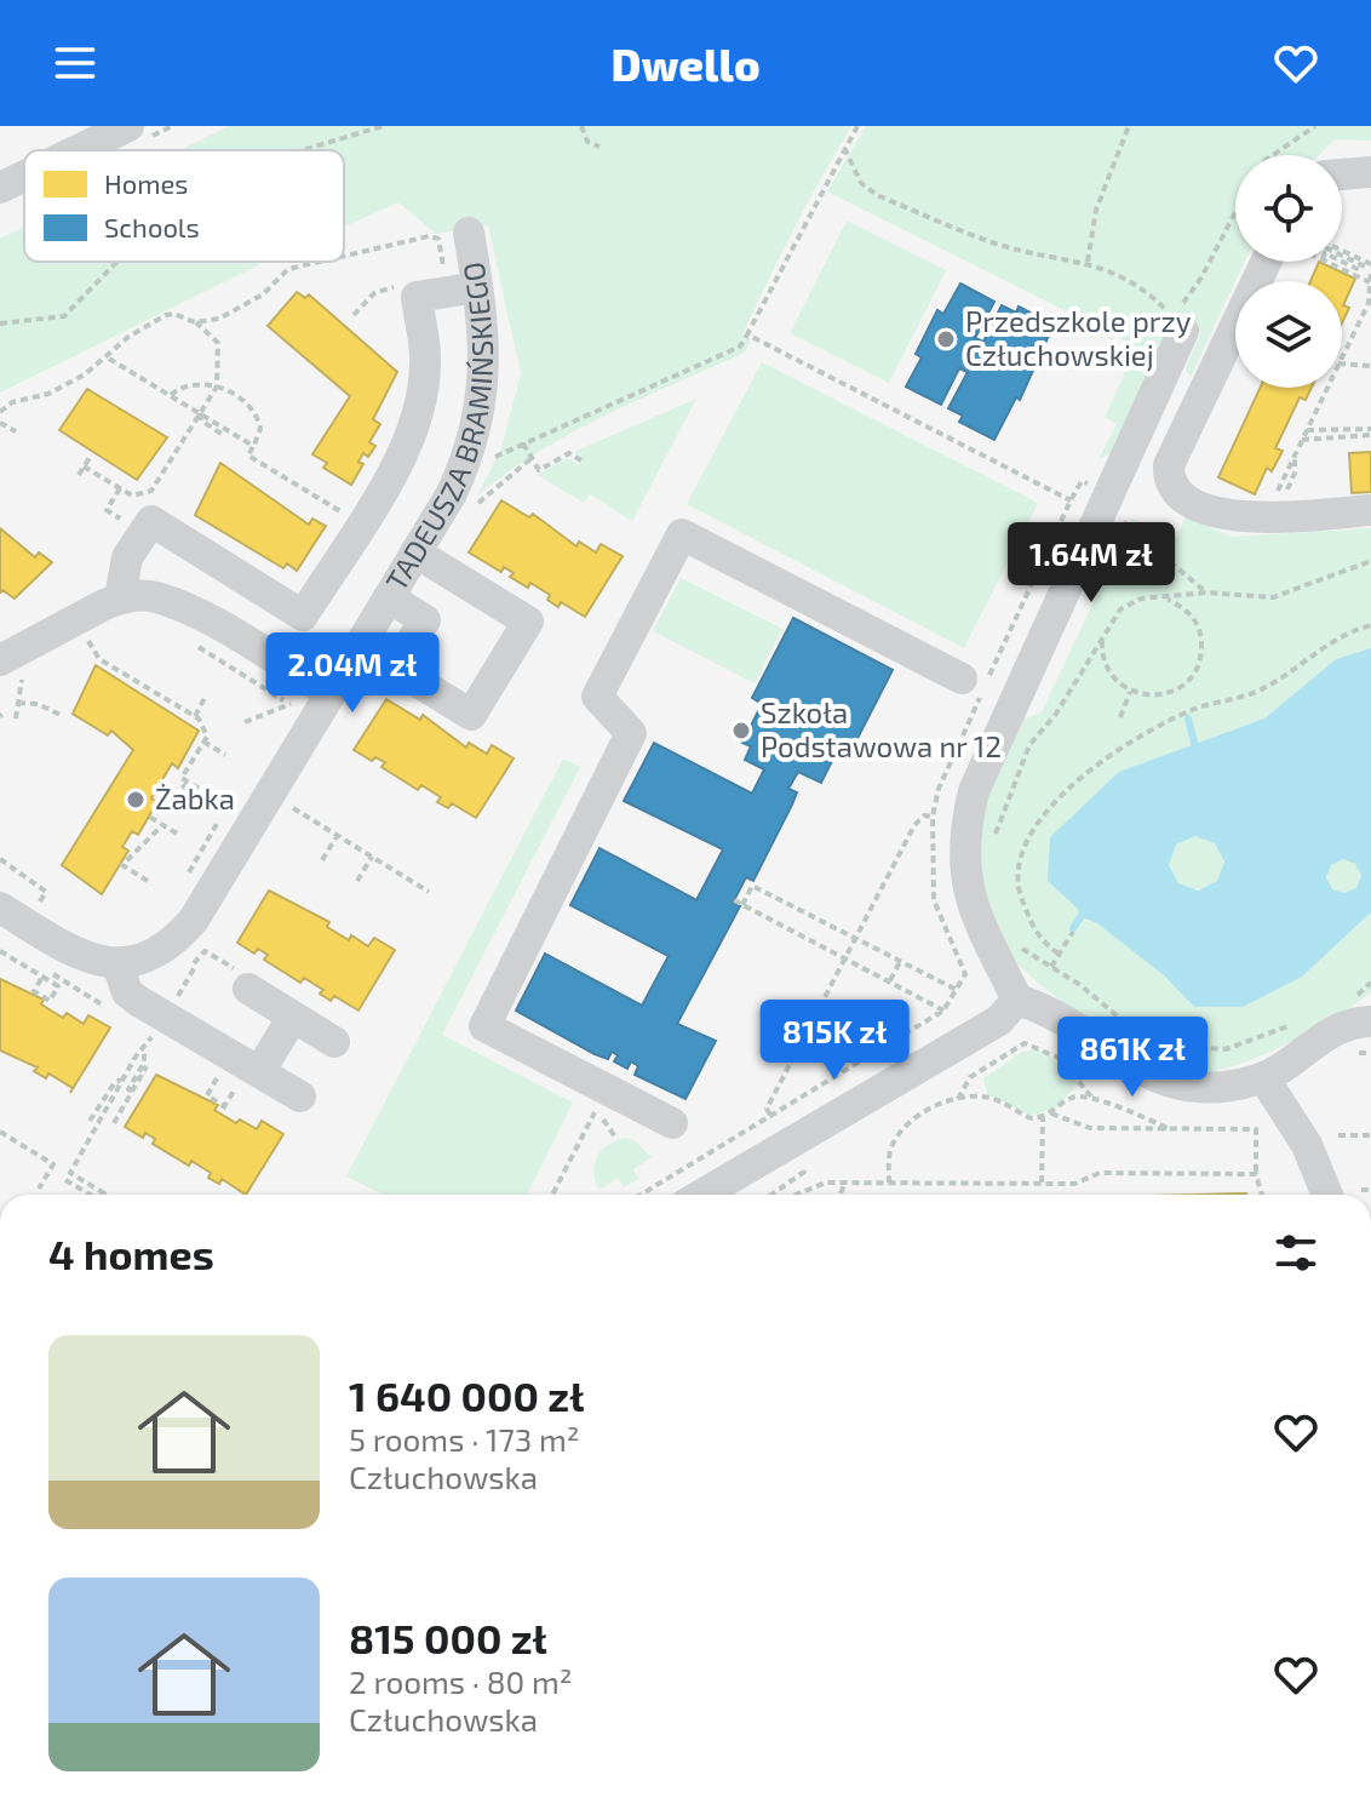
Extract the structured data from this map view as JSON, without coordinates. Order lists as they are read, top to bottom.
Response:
{
  "streets": {
    "street": ["TADEUSZA BRAMIŃSKIEGO"]
  },
  "places": ["Przedszkole przy Człuchowskiej", "Szkoła Podstawowa nr 12", "Żabka"],
  "legend": ["Homes", "Schools"],
  "page": {
    "header": "Dwello",
    "price": [
      "1.64M zł",
      "2.04M zł",
      "815K zł",
      "861K zł"
    ],
    "heading": "4 homes",
    "list": [
      {
        "name": "1 640 000 zł",
        "note": "5 rooms · 173 m² · Człuchowska"
      },
      {
        "name": "815 000 zł",
        "note": "2 rooms · 80 m² · Człuchowska"
      }
    ]
  }
}
